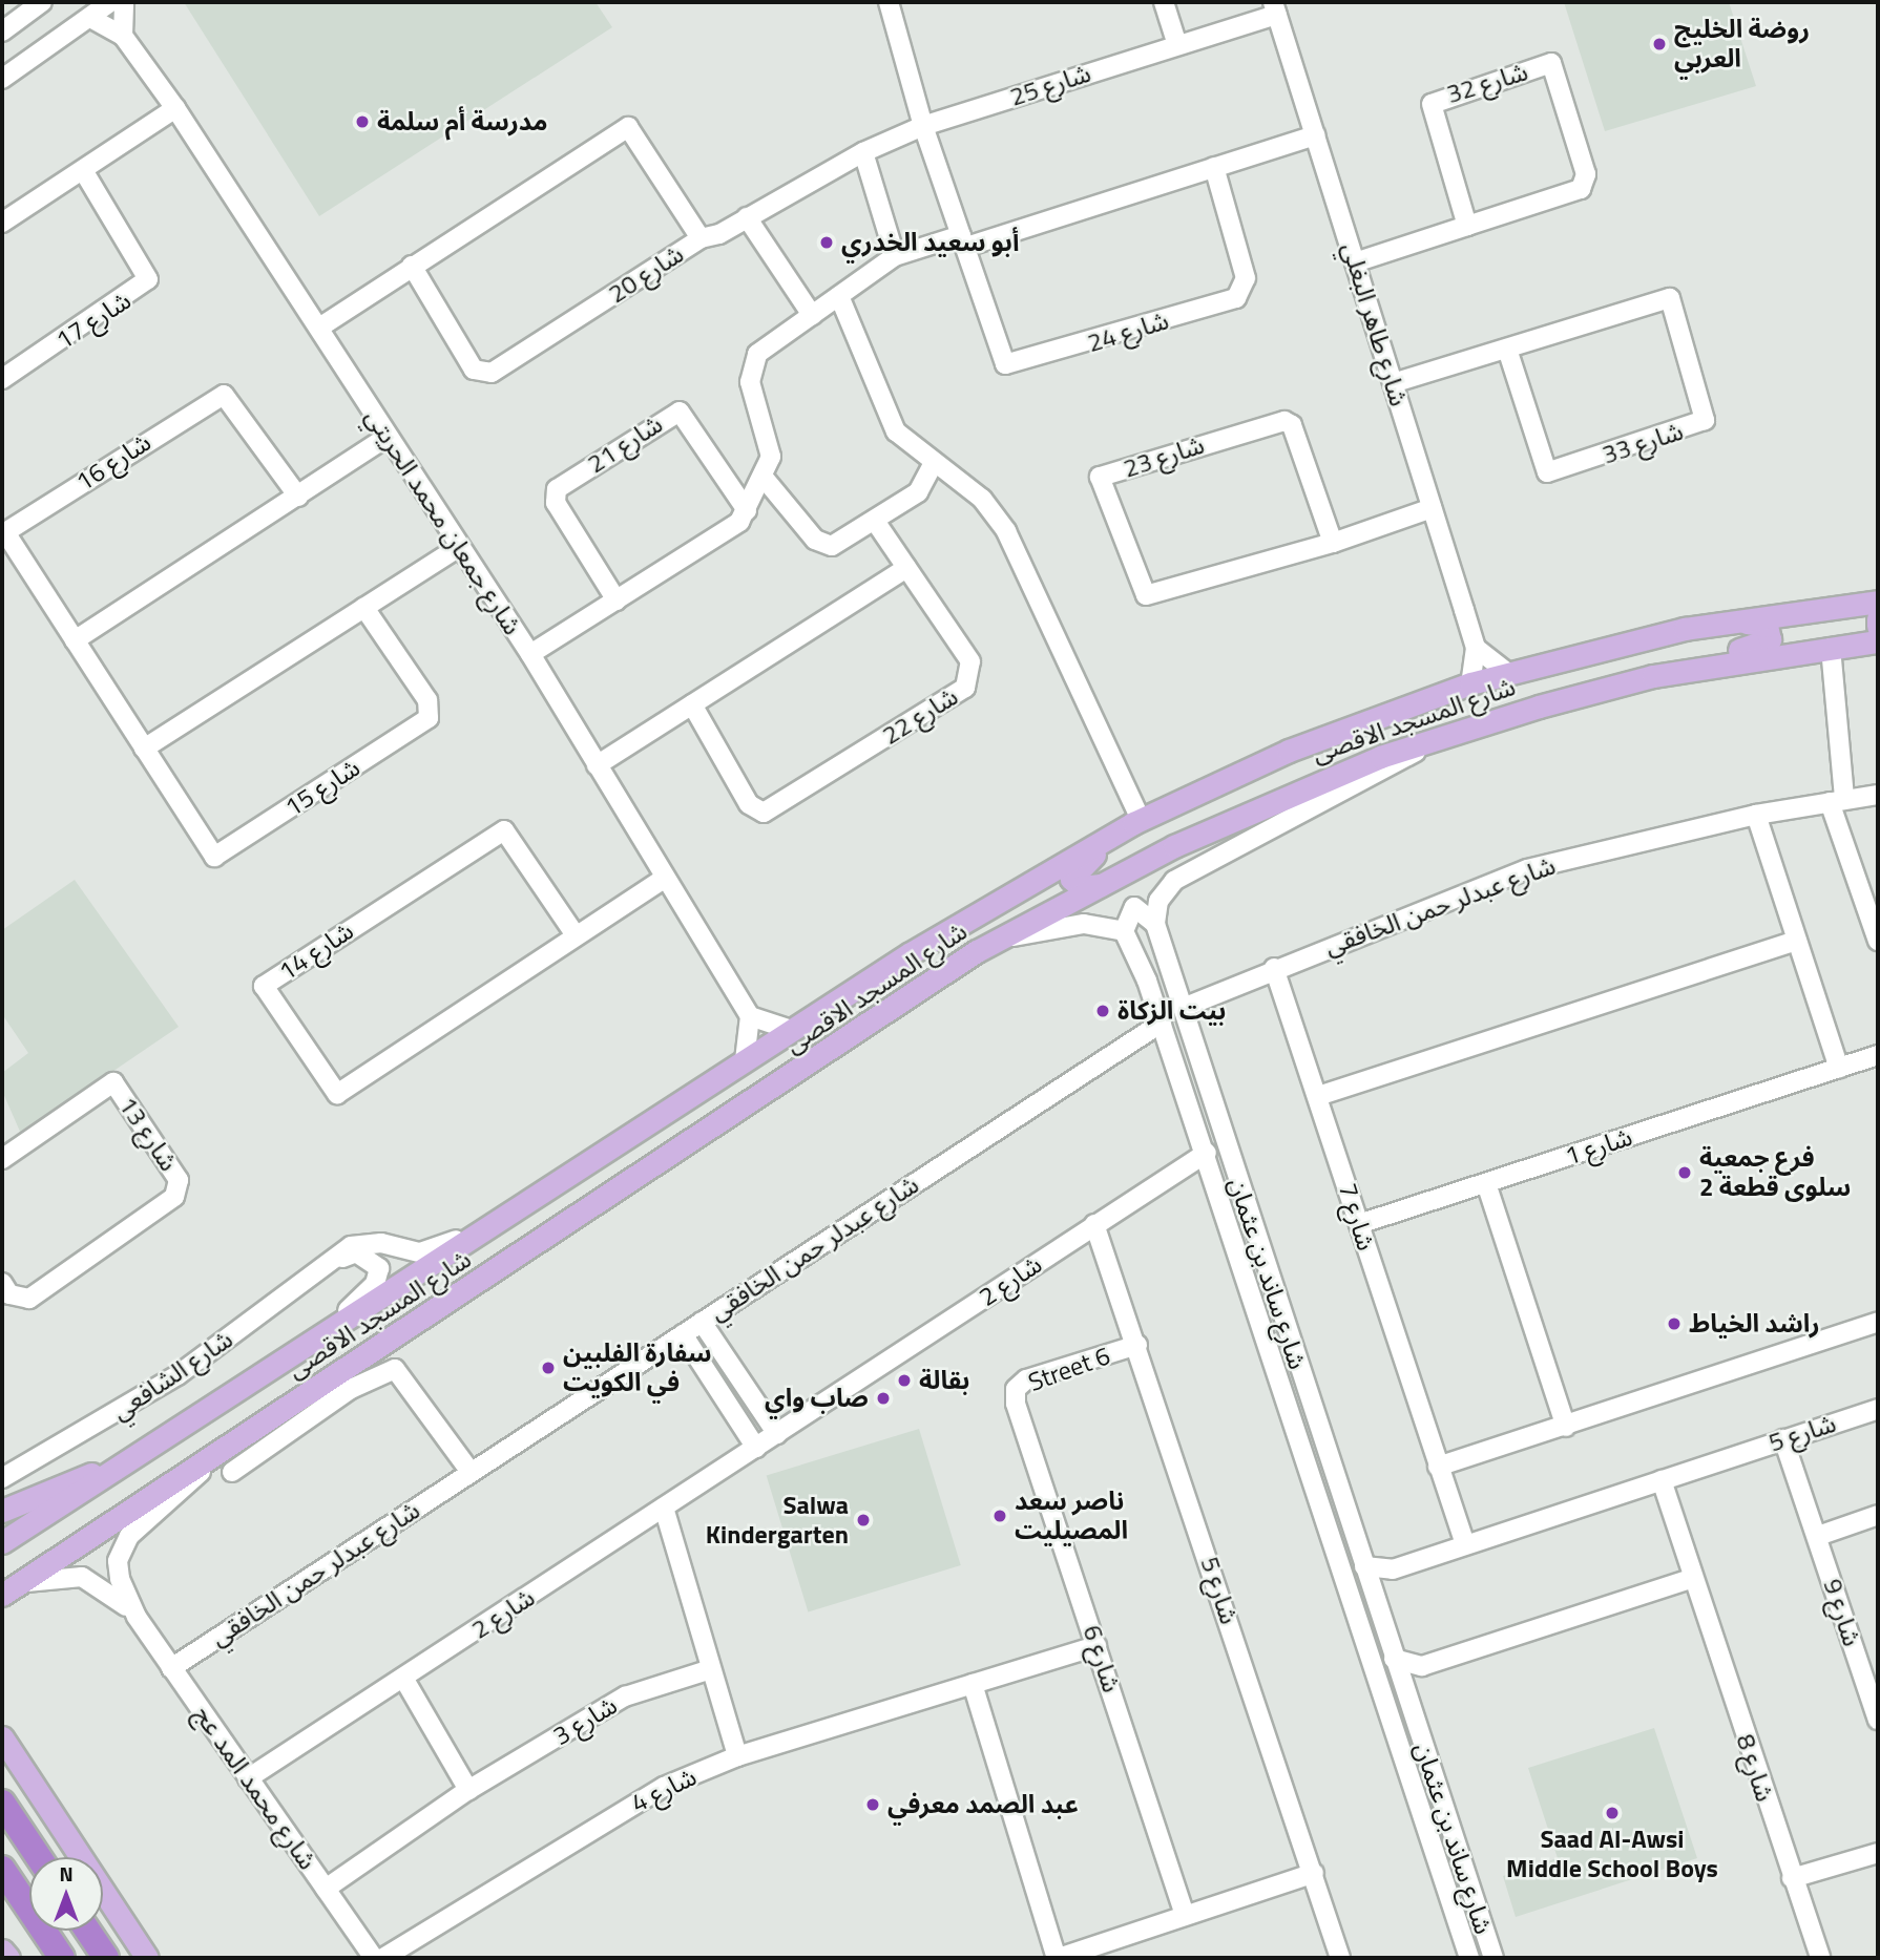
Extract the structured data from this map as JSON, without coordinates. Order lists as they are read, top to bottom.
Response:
{
  "streets": {
    "main road": ["شارع المسجد الاقصى"],
    "street": [
      "شارع 32",
      "شارع 25",
      "شارع 20",
      "شارع 17",
      "شارع طاهر البغلي",
      "شارع 24",
      "شارع 33",
      "شارع 21",
      "شارع 23",
      "شارع 16",
      "شارع جمعان محمد الحريتي",
      "شارع 22",
      "شارع 15",
      "شارع عبدلر حمن الخافقي",
      "شارع 14",
      "شارع 13",
      "شارع 1",
      "شارع 7",
      "شارع ساند بن عثمان",
      "شارع 2",
      "Street 6",
      "شارع الشافعي",
      "شارع 5",
      "شارع 9",
      "شارع 6",
      "شارع 3",
      "شارع 8",
      "شارع محمد المد عج",
      "شارع 4"
    ]
  },
  "crossings": [
    ["شارع 32", "شارع طاهر البغلي"],
    ["شارع 25", "شارع 20"],
    ["شارع 25", "شارع طاهر البغلي"],
    ["شارع 25", "شارع 24"],
    ["شارع 20", "شارع جمعان محمد الحريتي"],
    ["شارع طاهر البغلي", "شارع 33"],
    ["شارع طاهر البغلي", "شارع 23"],
    ["شارع طاهر البغلي", "شارع المسجد الاقصى"],
    ["شارع 16", "شارع 15"],
    ["شارع جمعان محمد الحريتي", "شارع 14"],
    ["شارع المسجد الاقصى", "شارع الشافعي"],
    ["شارع المسجد الاقصى", "شارع محمد المد عج"],
    ["شارع عبدلر حمن الخافقي", "شارع 7"],
    ["شارع عبدلر حمن الخافقي", "شارع ساند بن عثمان"],
    ["شارع عبدلر حمن الخافقي", "شارع محمد المد عج"],
    ["شارع 1", "شارع 7"],
    ["شارع 7", "شارع 5"],
    ["شارع ساند بن عثمان", "شارع 2"],
    ["شارع ساند بن عثمان", "شارع 5"],
    ["شارع 2", "شارع 5"],
    ["شارع 2", "شارع محمد المد عج"],
    ["Street 6", "شارع 5"],
    ["Street 6", "شارع 6"],
    ["شارع 5", "شارع 9"],
    ["شارع 5", "شارع 8"],
    ["شارع 6", "شارع 4"],
    ["شارع 3", "شارع محمد المد عج"]
  ],
  "places": [
    "روضة الخليج العربي",
    "مدرسة أم سلمة",
    "أبو سعيد الخدري",
    "بيت الزكاة",
    "فرع جمعية سلوى قطعة 2",
    "راشد الخياط",
    "سفارة الفلبين في الكويت",
    "بقالة",
    "صاب واي",
    "ناصر سعد المصيليت",
    "Salwa Kindergarten",
    "عبد الصمد معرفي",
    "Saad Al-Awsi Middle School Boys"
  ],
  "north": "top"
}
